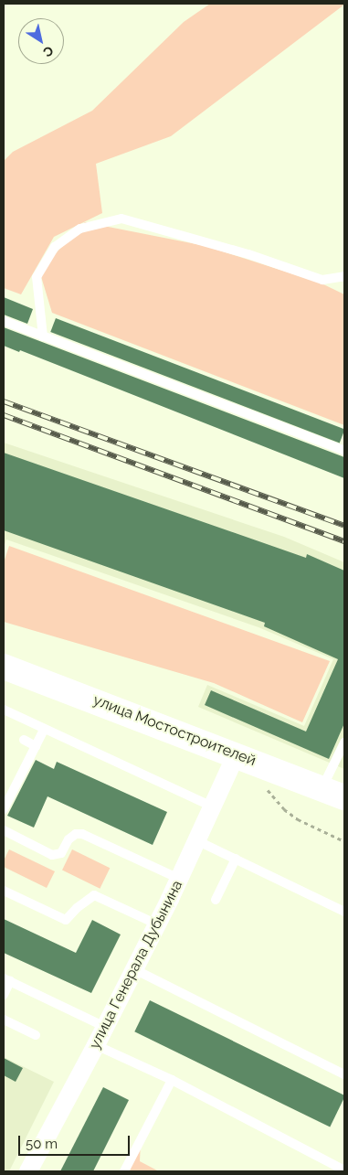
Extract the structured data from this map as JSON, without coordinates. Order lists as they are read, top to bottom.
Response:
{
  "streets": {
    "main road": ["улица Мостостроителей"],
    "street": ["улица Генерала Дубынина"]
  },
  "crossings": [
    ["улица Мостостроителей", "улица Генерала Дубынина"]
  ],
  "scale_bar": "50 m",
  "north": "bottom right"
}
